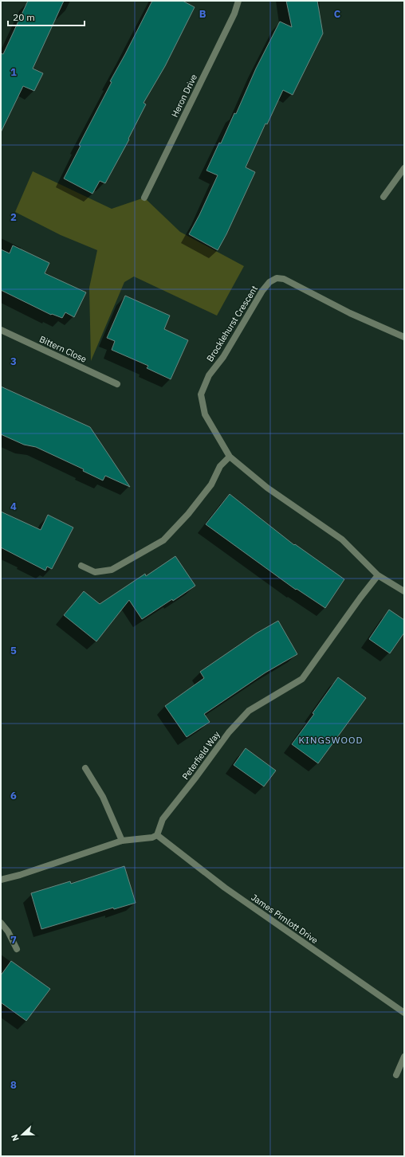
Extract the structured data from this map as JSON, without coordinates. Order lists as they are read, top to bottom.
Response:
{
  "streets": {
    "street": [
      "Heron Drive",
      "Brocklehurst Crescent",
      "Bittern Close",
      "Peterfield Way",
      "James Pimlott Drive"
    ]
  },
  "crossings": [
    ["Brocklehurst Crescent", "Peterfield Way"],
    ["Peterfield Way", "James Pimlott Drive"]
  ],
  "districts": ["KINGSWOOD"],
  "scale_bar": "20 m",
  "north": "left",
  "grid": {
    "columns": ["B", "C"],
    "rows": [
      "1",
      "2",
      "3",
      "4",
      "5",
      "6",
      "7",
      "8"
    ]
  }
}
